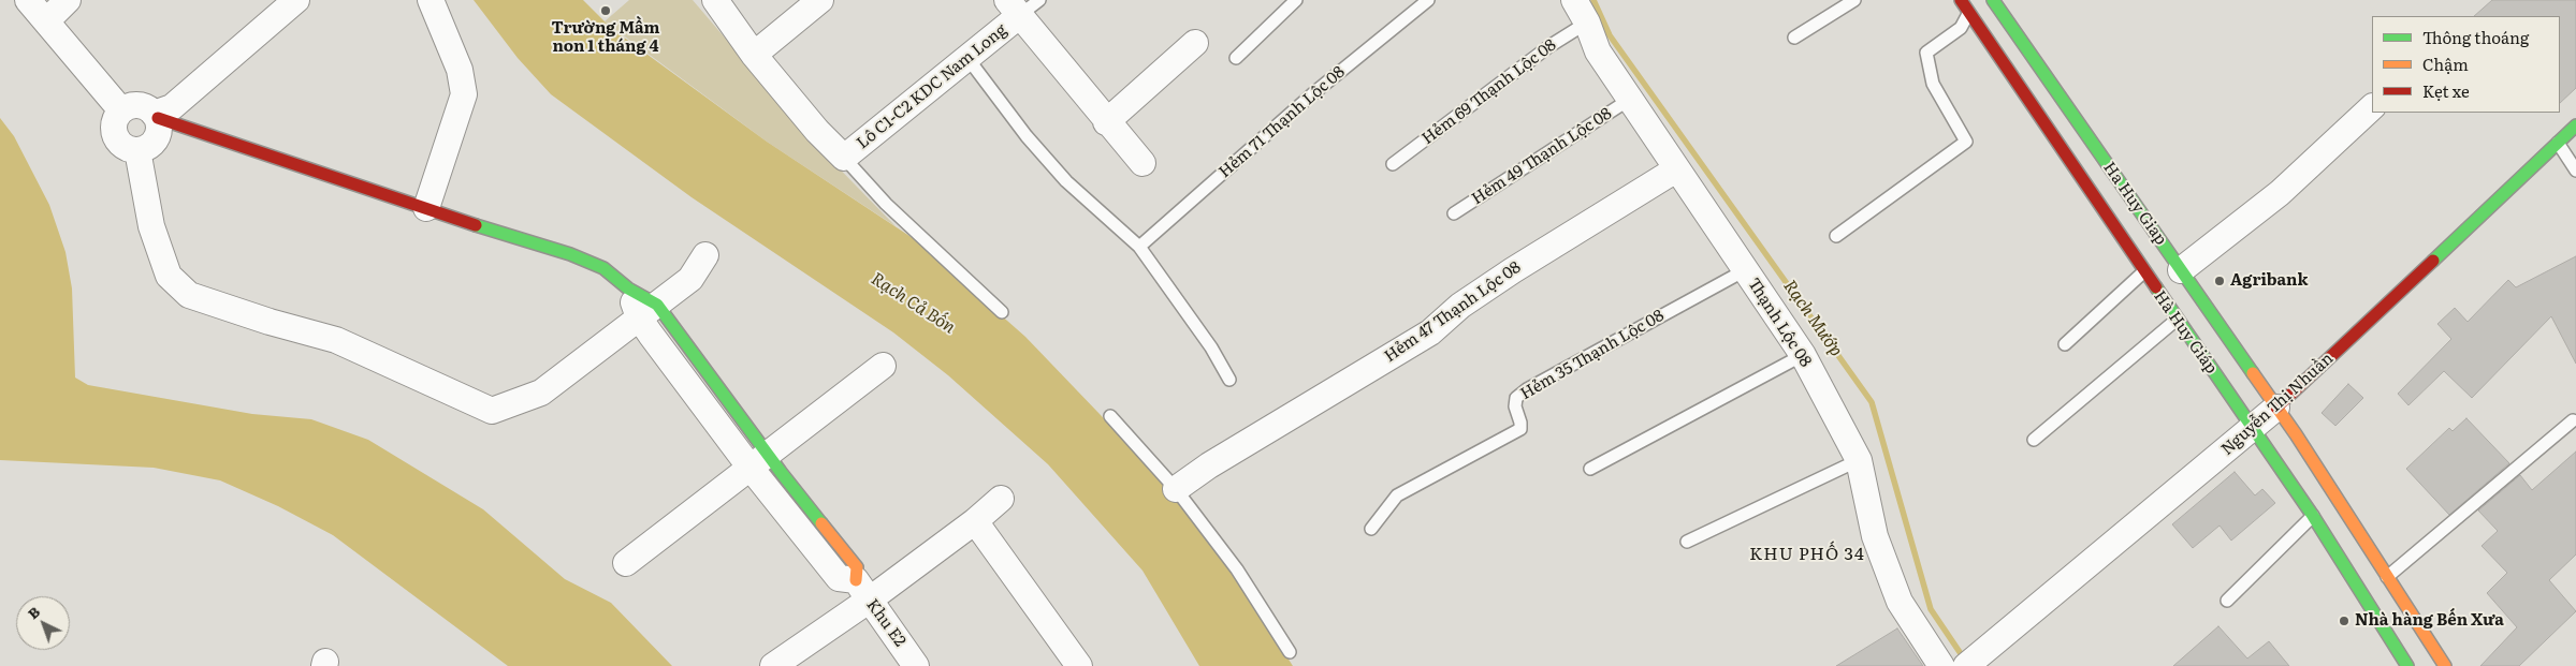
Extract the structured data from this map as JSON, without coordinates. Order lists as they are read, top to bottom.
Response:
{
  "streets": {
    "main road": ["Ha Huy Giap", "Hà Huy Giáp", "Nguyễn Thị Nhuần"],
    "street": [
      "Lô C1-C2 KDC Nam Long",
      "Hẻm 47 Thạnh Lộc 08",
      "Thạnh Lộc 08",
      "Khu E2"
    ],
    "lane": [
      "Hẻm 69 Thạnh Lộc 08",
      "Hẻm 71 Thạnh Lộc 08",
      "Hẻm 49 Thạnh Lộc 08",
      "Hẻm 35 Thạnh Lộc 08"
    ]
  },
  "crossings": [
    ["Hẻm 69 Thạnh Lộc 08", "Thạnh Lộc 08"],
    ["Hẻm 49 Thạnh Lộc 08", "Thạnh Lộc 08"],
    ["Ha Huy Giap", "Nguyễn Thị Nhuần"],
    ["Hẻm 47 Thạnh Lộc 08", "Thạnh Lộc 08"],
    ["Thạnh Lộc 08", "Hẻm 35 Thạnh Lộc 08"],
    ["Hà Huy Giáp", "Nguyễn Thị Nhuần"]
  ],
  "districts": ["KHU PHỐ 34"],
  "water": ["Rạch Cả Bốn", "Rạch Mướp"],
  "places": ["Trường Mầm non 1 tháng 4", "Agribank", "Nhà hàng Bến Xưa"],
  "legend": ["Thông thoáng", "Chậm", "Kẹt xe"],
  "north": "top left"
}
